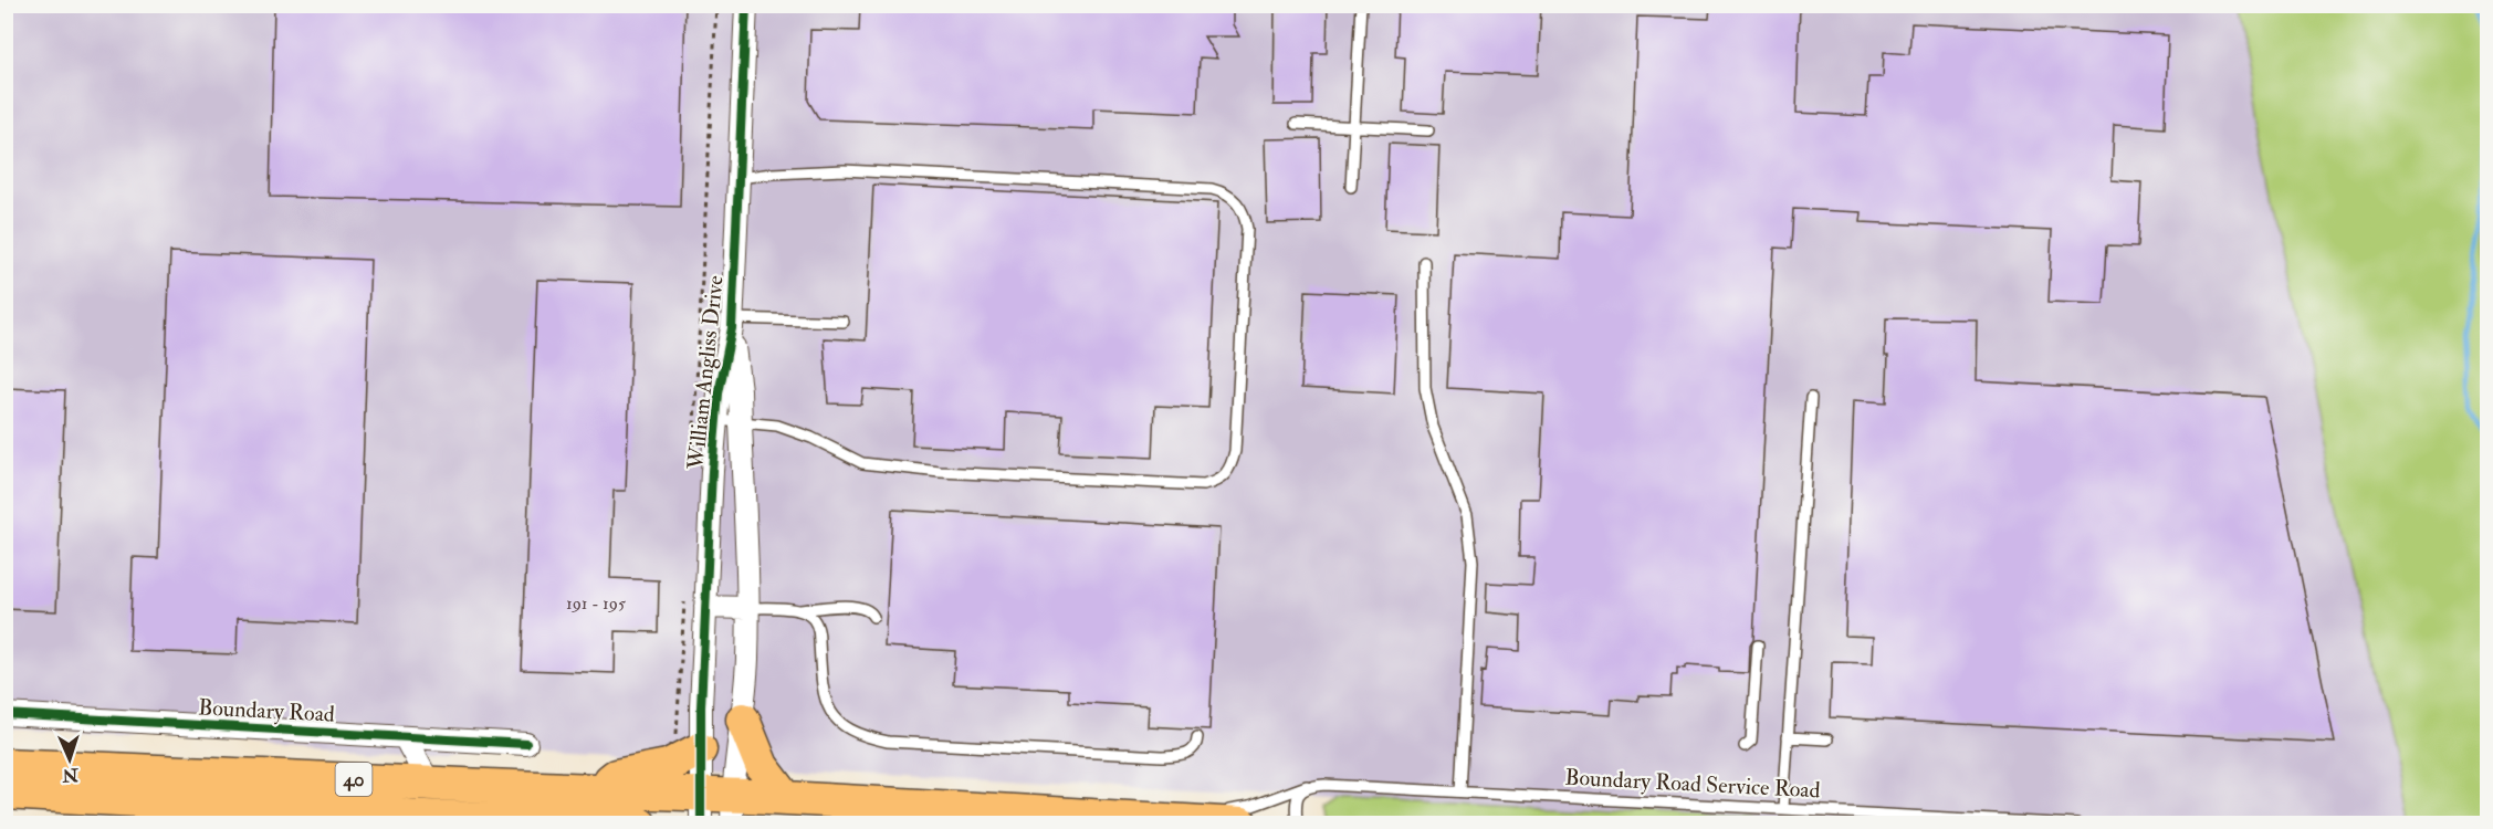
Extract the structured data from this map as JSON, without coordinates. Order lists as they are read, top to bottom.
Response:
{
  "streets": {
    "main road": ["40"],
    "street": ["William Angliss Drive", "Boundary Road"],
    "lane": ["Boundary Road Service Road"]
  },
  "crossings": [
    ["William Angliss Drive", "40"],
    ["40", "Boundary Road Service Road"]
  ],
  "house_numbers": ["191 - 195"],
  "north": "bottom"
}
